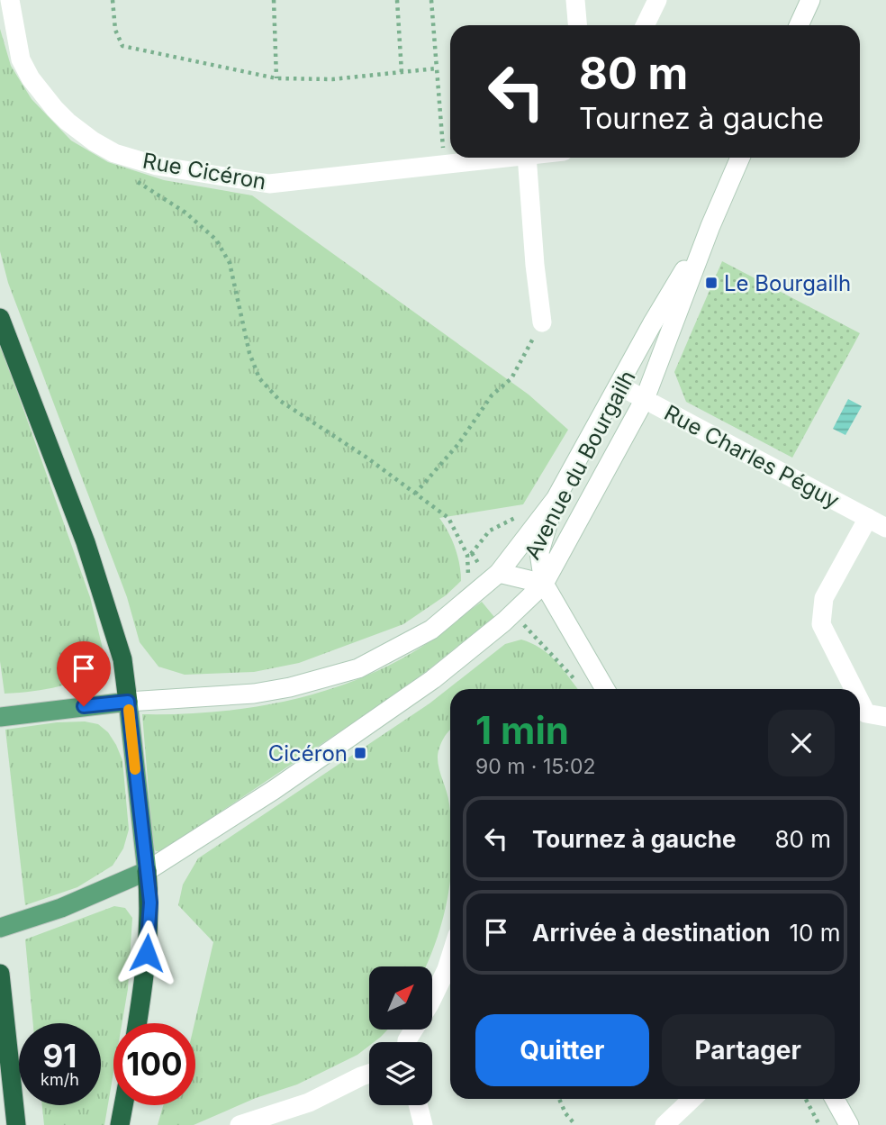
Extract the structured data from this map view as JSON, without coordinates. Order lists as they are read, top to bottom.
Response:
{
  "streets": {
    "main road": ["Rue Cicéron", "Rue Charles Péguy", "Avenue du Bourgailh"]
  },
  "crossings": [
    ["Rue Charles Péguy", "Avenue du Bourgailh"]
  ],
  "places": {
    "transit": ["Le Bourgailh", "Cicéron"]
  },
  "north": "top right",
  "page": {
    "turn": ["80 m", "Tournez à gauche"],
    "heading": ["1 min", "90 m · 15:02"],
    "list": [
      {
        "name": "Tournez à gauche",
        "value": "80 m"
      },
      {
        "name": "Arrivée à destination",
        "value": "10 m"
      }
    ],
    "buttons": ["Quitter", "Partager"],
    "speed": "91 km/h",
    "limit": "100"
  }
}
